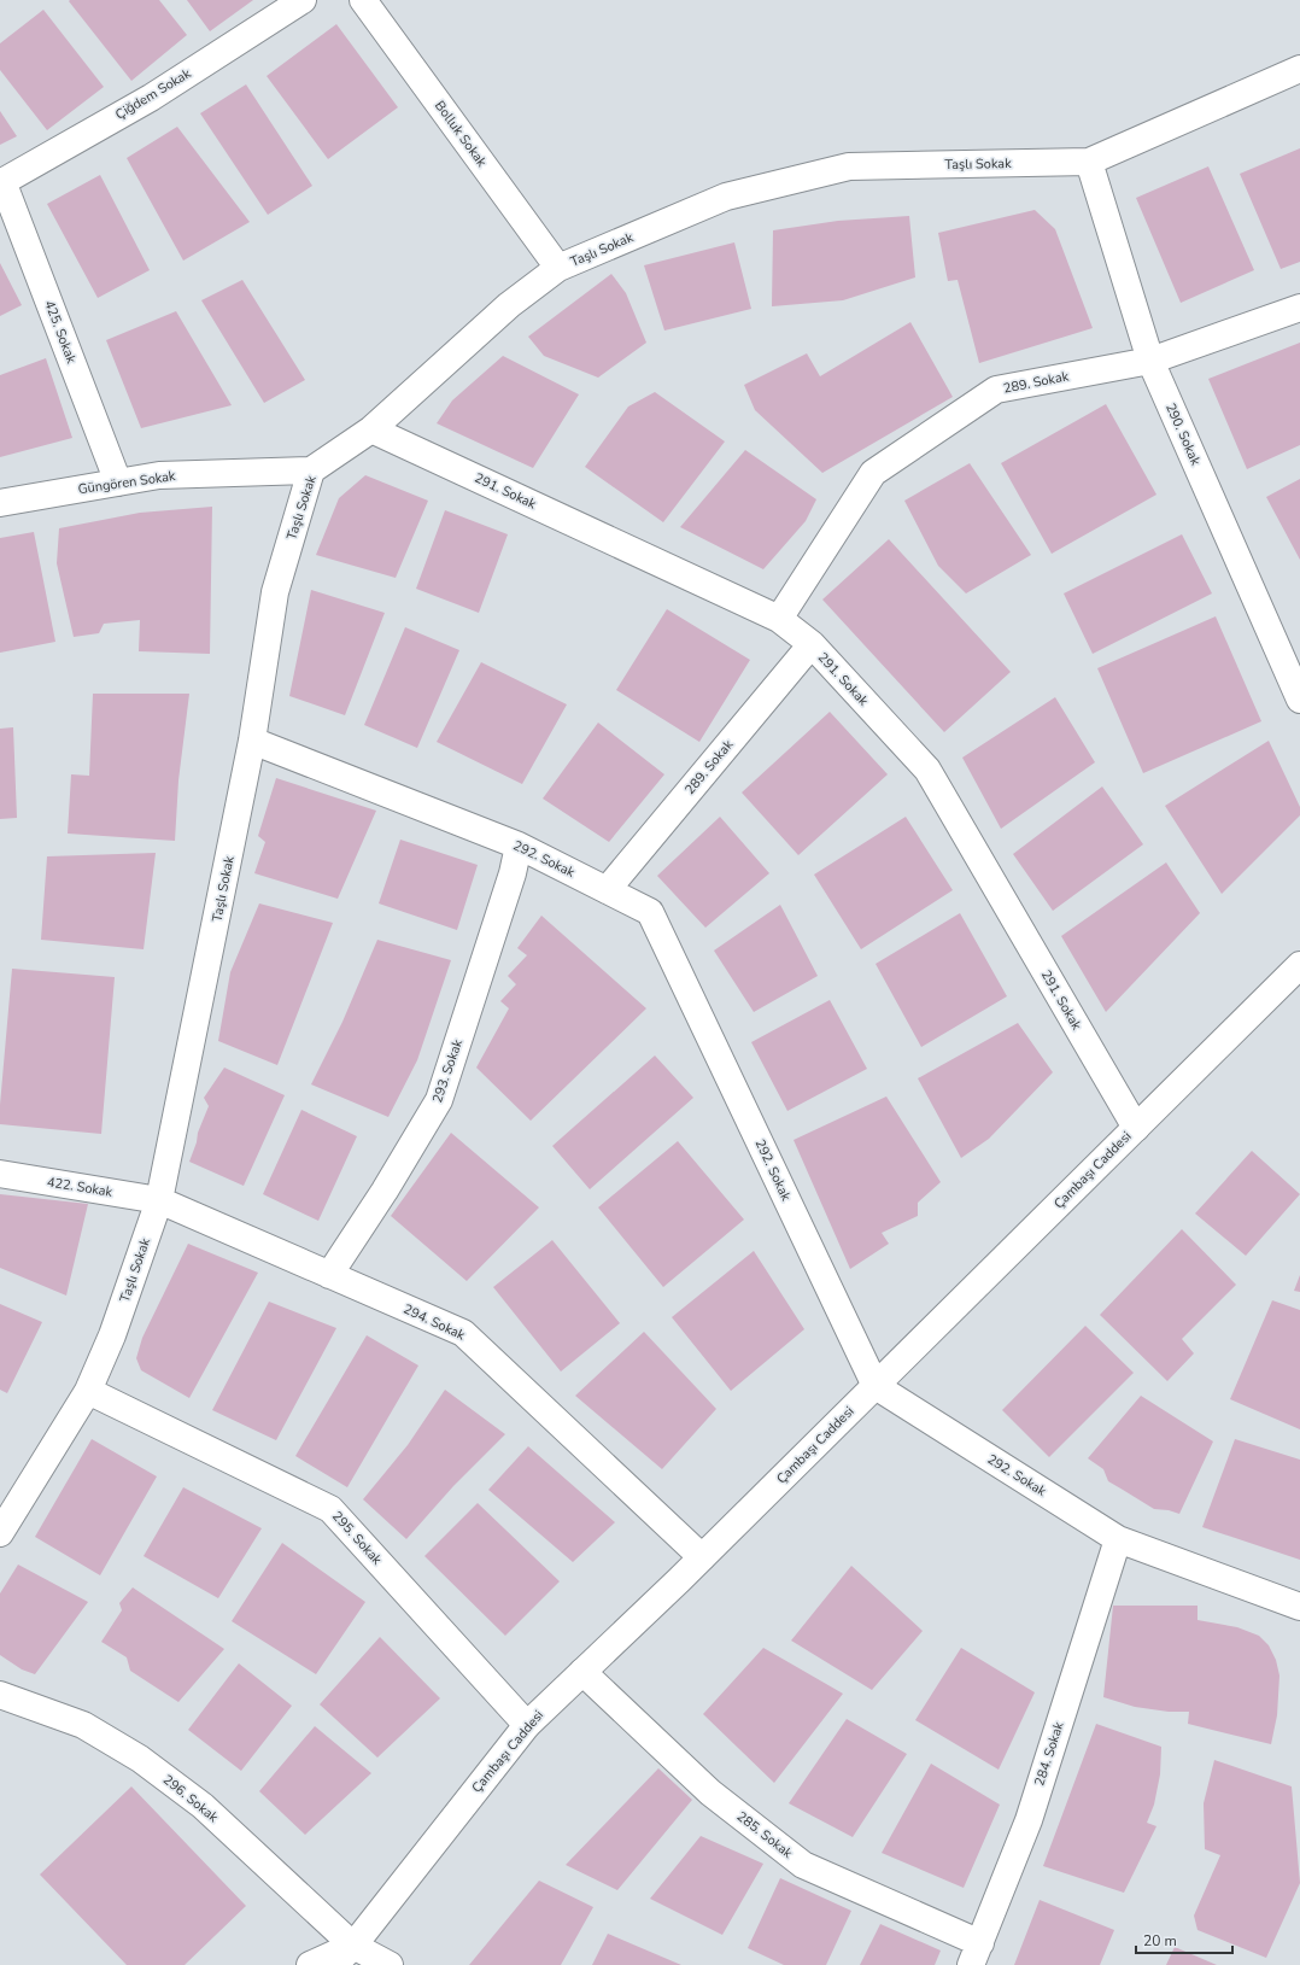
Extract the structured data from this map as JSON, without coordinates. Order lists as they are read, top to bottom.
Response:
{
  "streets": {
    "street": [
      "Çiğdem Sokak",
      "Bolluk Sokak",
      "Taşlı Sokak",
      "425. Sokak",
      "289. Sokak",
      "290. Sokak",
      "Güngören Sokak",
      "291. Sokak",
      "292. Sokak",
      "293. Sokak",
      "Çambaşı Caddesi",
      "422. Sokak",
      "294. Sokak",
      "295. Sokak",
      "284. Sokak",
      "296. Sokak",
      "285. Sokak"
    ]
  },
  "crossings": [
    ["Çiğdem Sokak", "425. Sokak"],
    ["Bolluk Sokak", "Taşlı Sokak"],
    ["Taşlı Sokak", "290. Sokak"],
    ["Taşlı Sokak", "Güngören Sokak"],
    ["Taşlı Sokak", "291. Sokak"],
    ["Taşlı Sokak", "292. Sokak"],
    ["Taşlı Sokak", "422. Sokak"],
    ["Taşlı Sokak", "294. Sokak"],
    ["Taşlı Sokak", "295. Sokak"],
    ["425. Sokak", "Güngören Sokak"],
    ["289. Sokak", "290. Sokak"],
    ["289. Sokak", "291. Sokak"],
    ["289. Sokak", "292. Sokak"],
    ["291. Sokak", "Çambaşı Caddesi"],
    ["292. Sokak", "293. Sokak"],
    ["292. Sokak", "Çambaşı Caddesi"],
    ["292. Sokak", "284. Sokak"],
    ["293. Sokak", "294. Sokak"],
    ["Çambaşı Caddesi", "294. Sokak"],
    ["Çambaşı Caddesi", "295. Sokak"],
    ["Çambaşı Caddesi", "296. Sokak"],
    ["Çambaşı Caddesi", "285. Sokak"],
    ["422. Sokak", "294. Sokak"],
    ["284. Sokak", "285. Sokak"]
  ],
  "scale_bar": "20 m"
}
